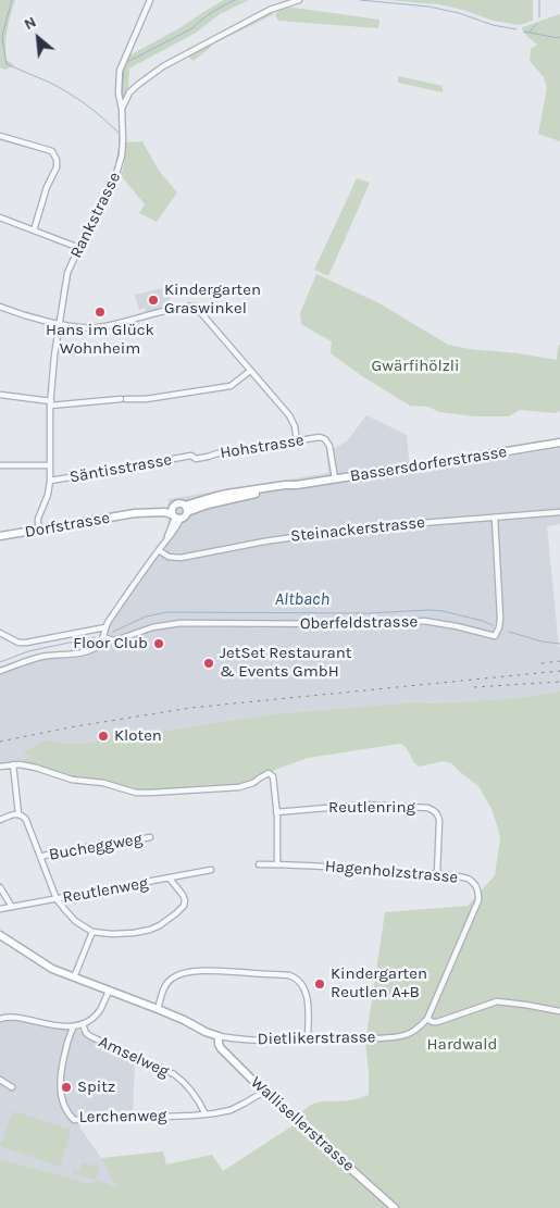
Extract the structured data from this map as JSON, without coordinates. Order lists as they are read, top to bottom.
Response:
{
  "streets": {
    "main road": [
      "Bassersdorferstrasse",
      "Dorfstrasse",
      "Dietlikerstrasse",
      "Wallisellerstrasse"
    ],
    "street": [
      "Rankstrasse",
      "Hohstrasse",
      "Säntisstrasse",
      "Steinackerstrasse",
      "Oberfeldstrasse",
      "Reutlenring",
      "Bucheggweg",
      "Hagenholzstrasse",
      "Reutlenweg",
      "Amselweg",
      "Lerchenweg"
    ]
  },
  "crossings": [
    ["Rankstrasse", "Säntisstrasse"],
    ["Rankstrasse", "Dorfstrasse"],
    ["Hohstrasse", "Bassersdorferstrasse"],
    ["Hohstrasse", "Säntisstrasse"],
    ["Bassersdorferstrasse", "Dorfstrasse"],
    ["Steinackerstrasse", "Oberfeldstrasse"],
    ["Reutlenring", "Hagenholzstrasse"],
    ["Hagenholzstrasse", "Dietlikerstrasse"],
    ["Dietlikerstrasse", "Wallisellerstrasse"],
    ["Amselweg", "Lerchenweg"],
    ["Lerchenweg", "Wallisellerstrasse"]
  ],
  "water": ["Altbach"],
  "parks": ["Gwärfihölzli", "Hardwald"],
  "places": [
    "Kindergarten Graswinkel",
    "Hans im Glück Wohnheim",
    "Floor Club",
    "JetSet Restaurant & Events GmbH",
    "Kloten",
    "Kindergarten Reutlen A+B",
    "Spitz"
  ],
  "north": "top left"
}
